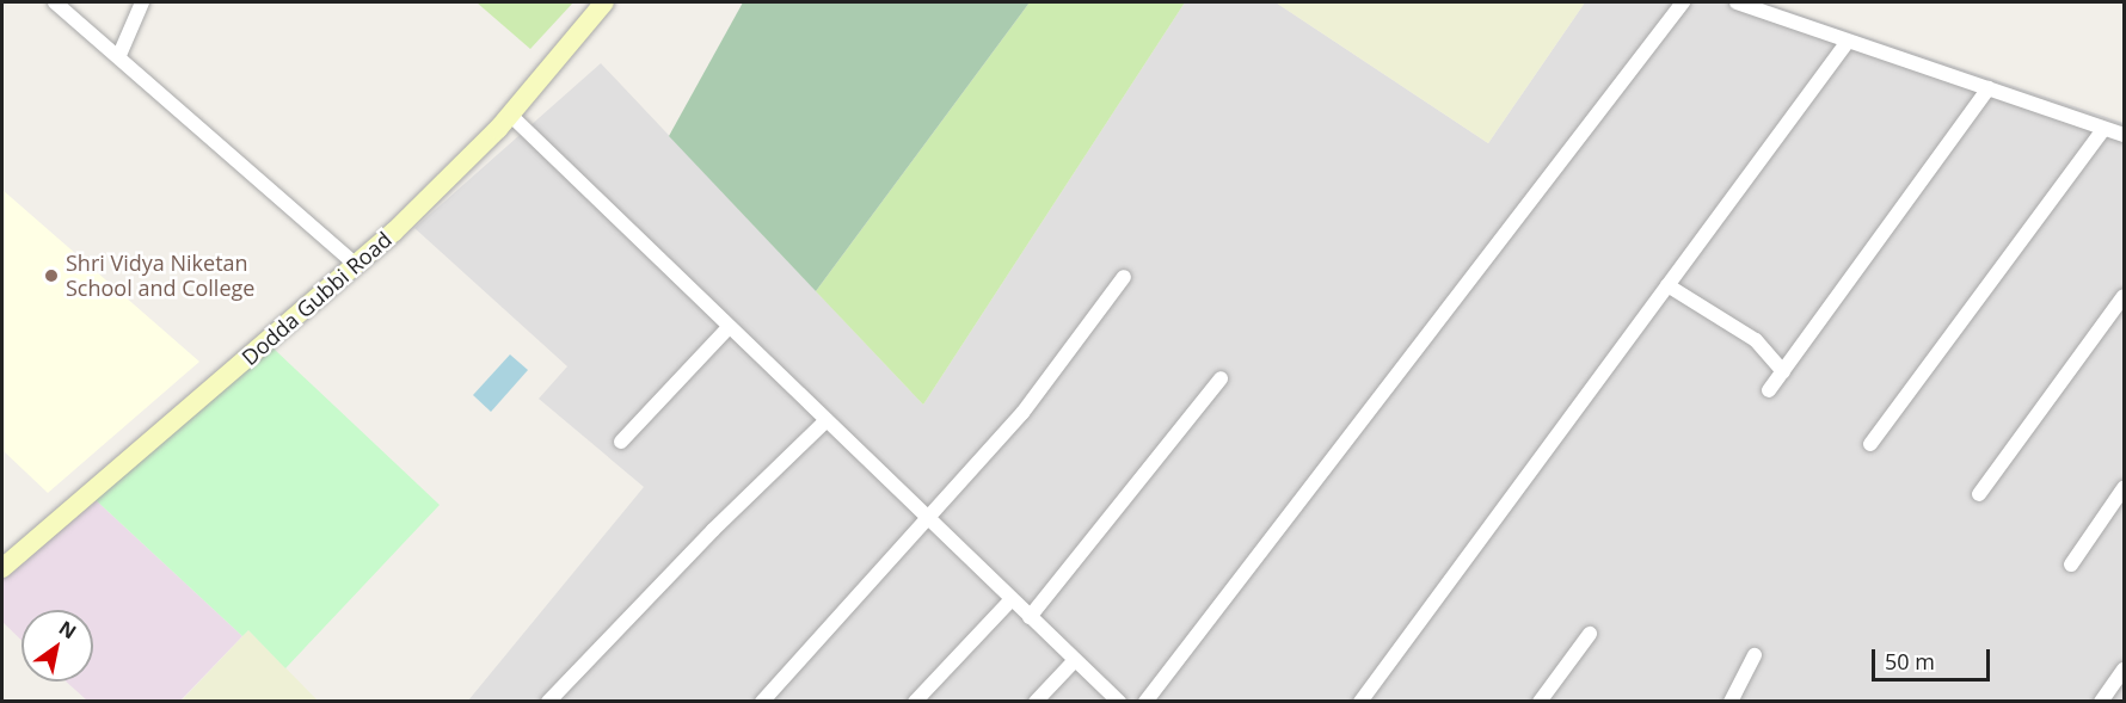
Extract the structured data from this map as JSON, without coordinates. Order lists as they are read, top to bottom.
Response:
{
  "streets": {
    "main road": ["Dodda Gubbi Road"]
  },
  "places": ["Shri Vidya Niketan School and College"],
  "scale_bar": "50 m",
  "north": "top right"
}
